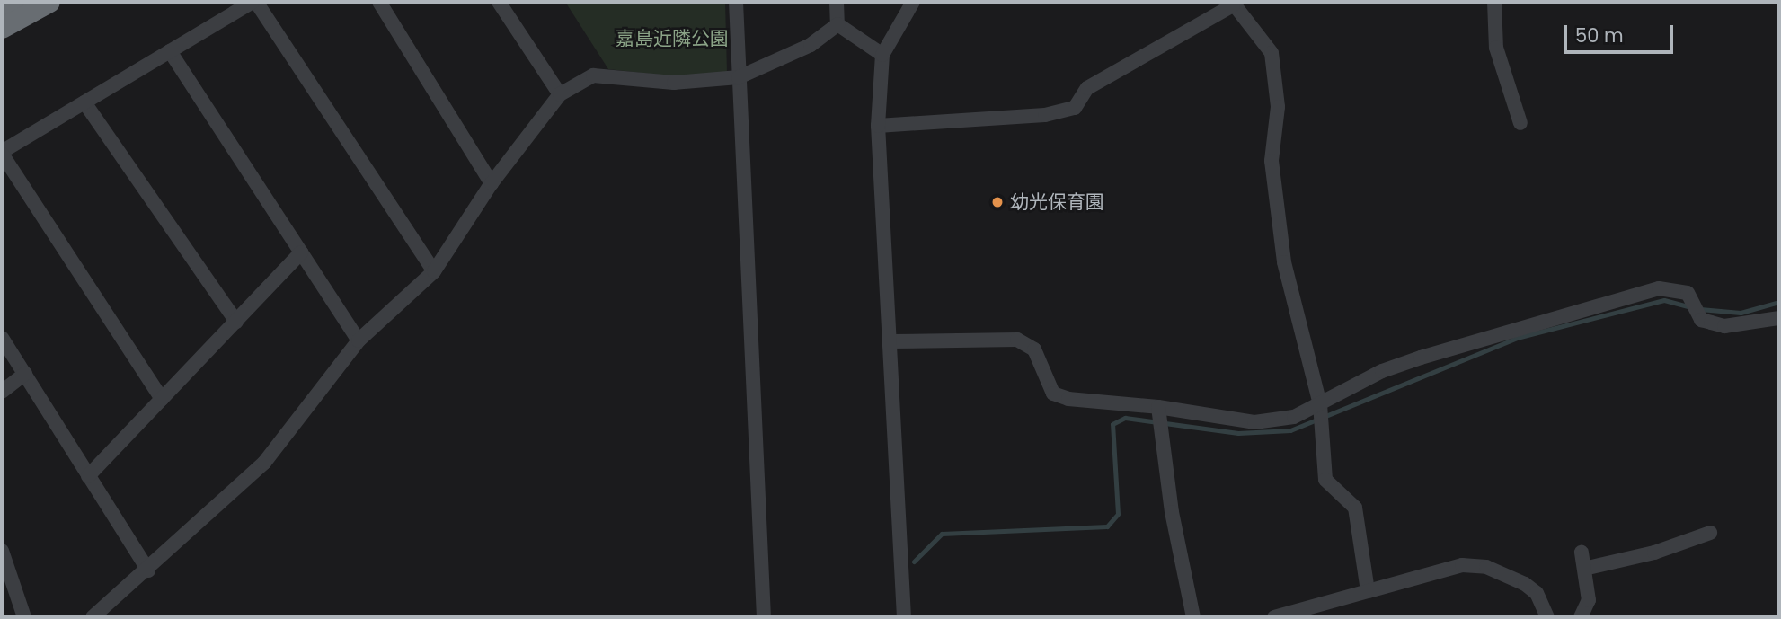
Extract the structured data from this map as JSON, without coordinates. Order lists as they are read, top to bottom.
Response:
{
  "parks": ["嘉島近隣公園"],
  "places": ["幼光保育園"],
  "scale_bar": "50 m"
}
